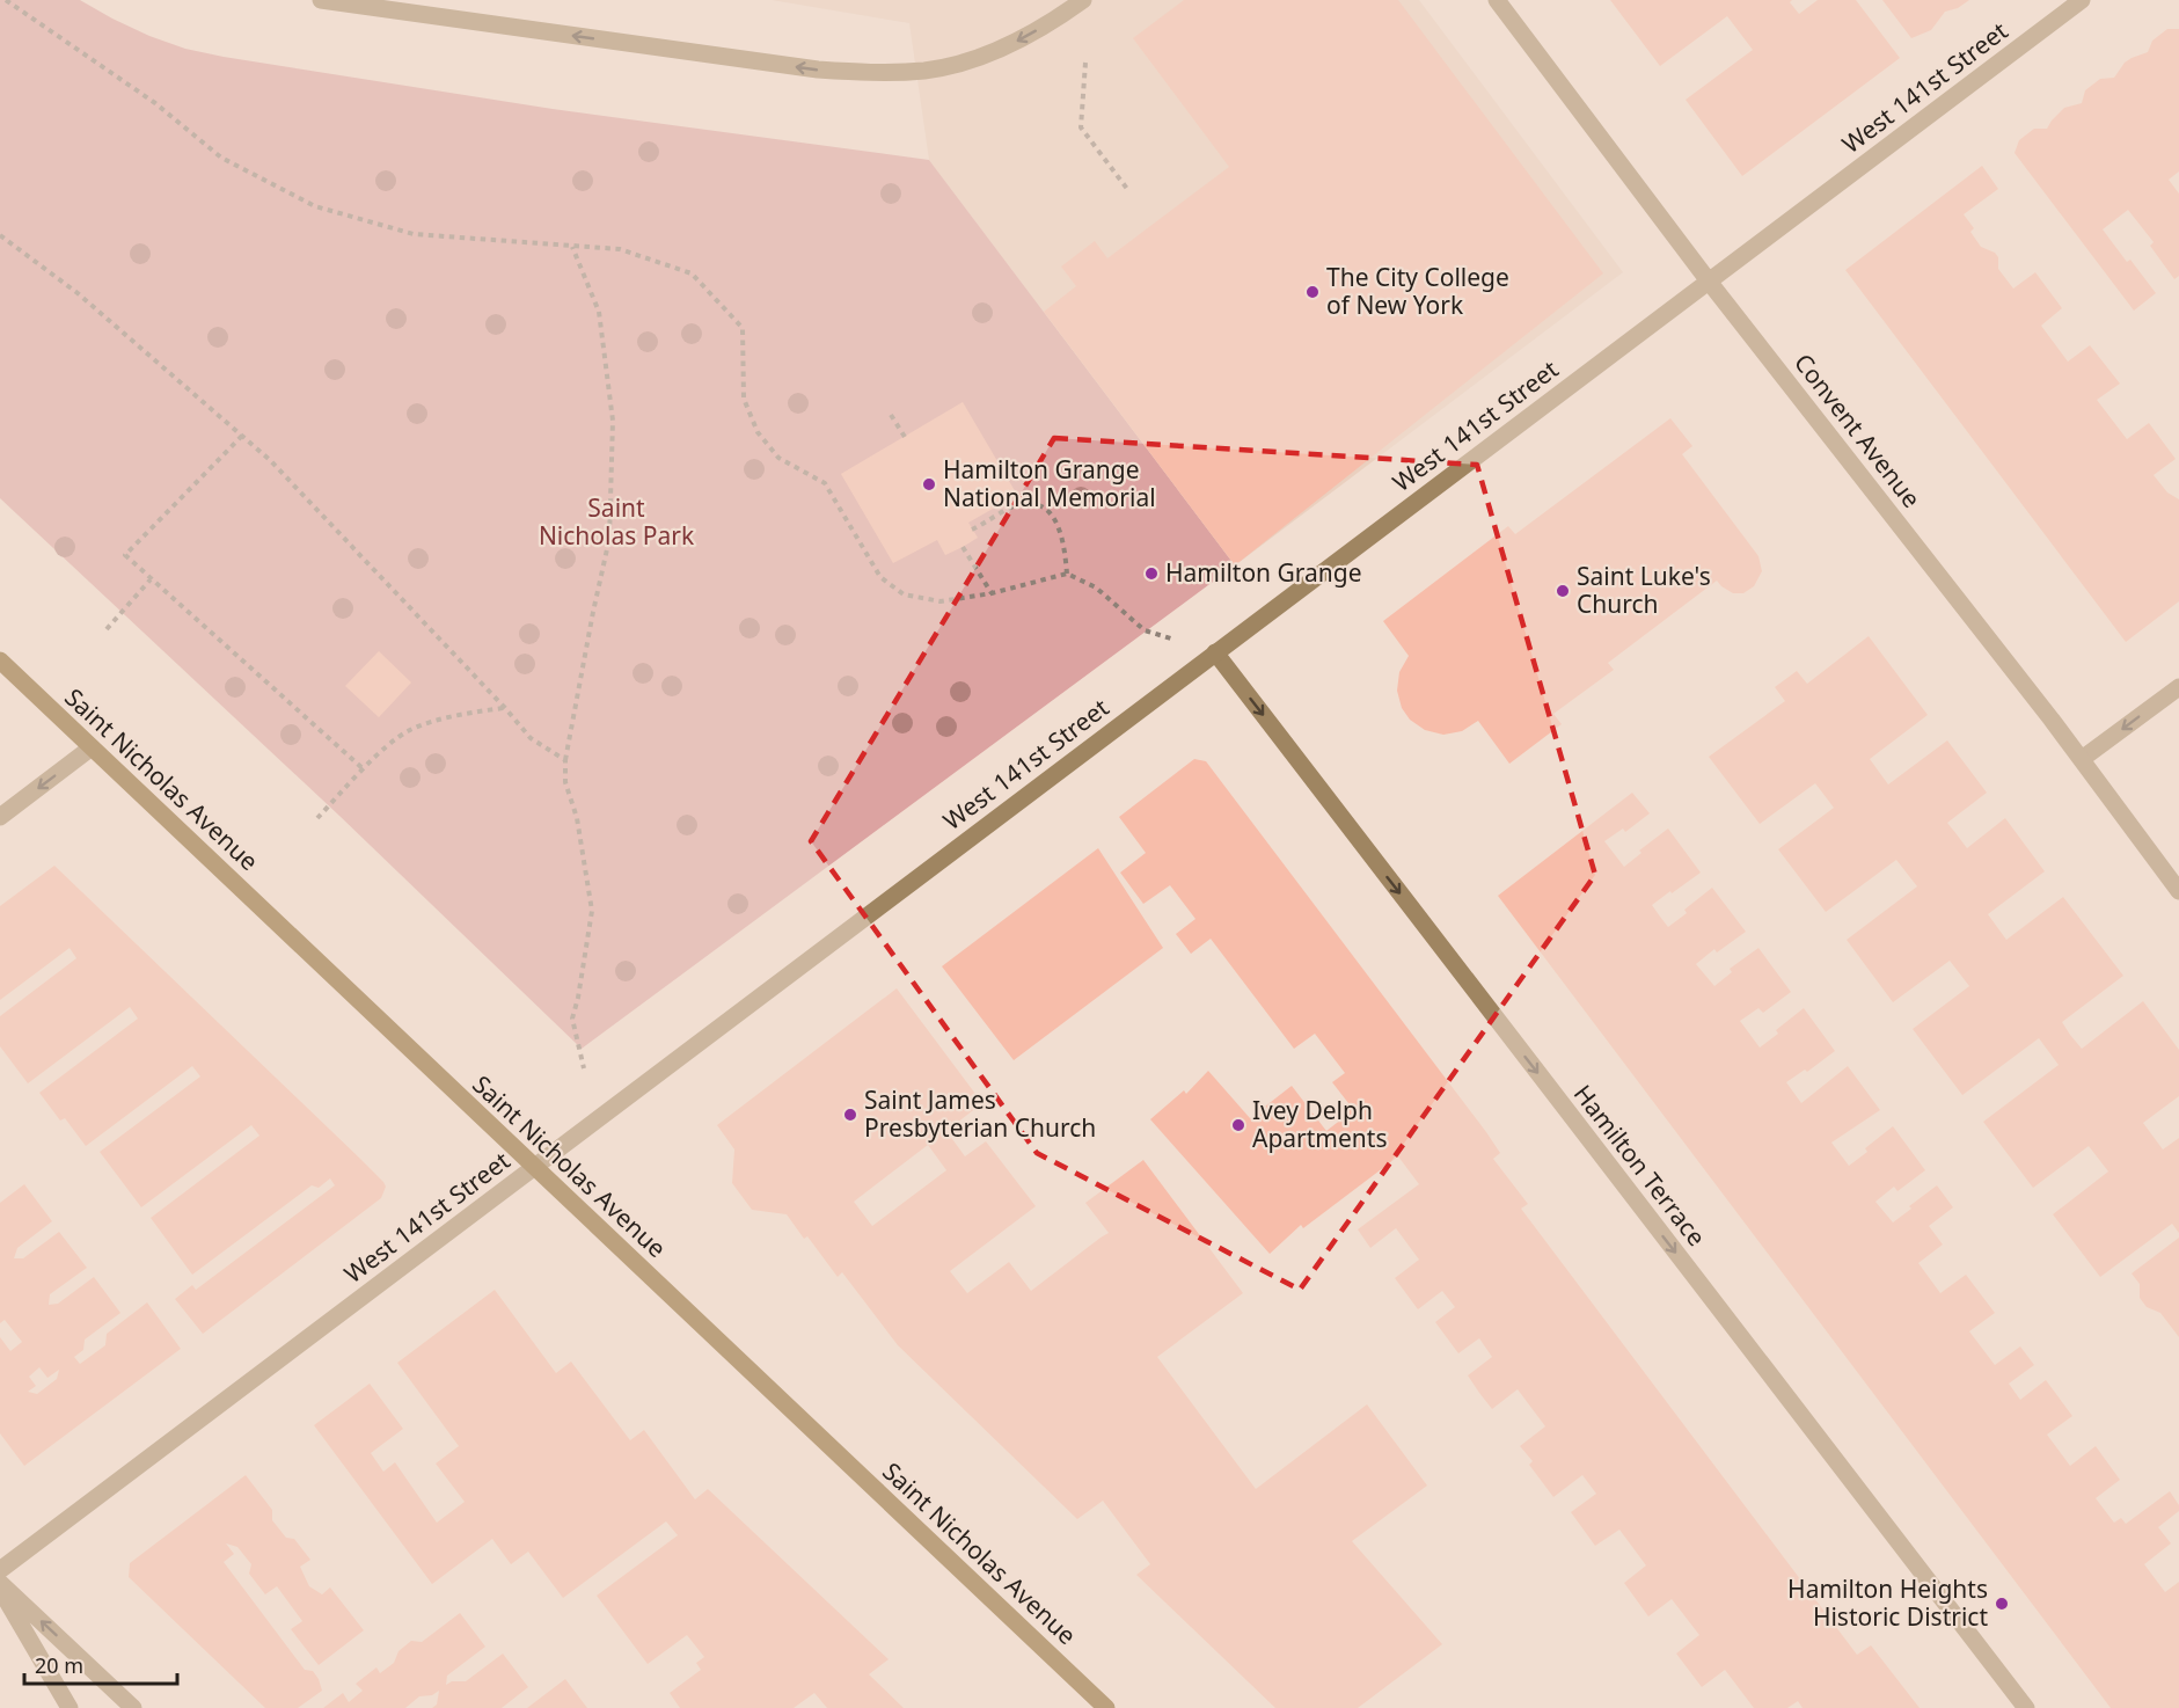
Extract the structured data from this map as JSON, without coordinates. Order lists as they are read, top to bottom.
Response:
{
  "streets": {
    "main road": ["Saint Nicholas Avenue"],
    "street": ["West 141st Street", "Convent Avenue", "Hamilton Terrace"]
  },
  "crossings": [
    ["West 141st Street", "Convent Avenue"],
    ["West 141st Street", "Saint Nicholas Avenue"],
    ["West 141st Street", "Hamilton Terrace"]
  ],
  "one_way": ["Hamilton Terrace"],
  "parks": ["Saint Nicholas Park"],
  "places": [
    "The City College of New York",
    "Hamilton Grange National Memorial",
    "Hamilton Grange",
    "Saint Luke's Church",
    "Saint James Presbyterian Church",
    "Ivey Delph Apartments",
    "Hamilton Heights Historic District"
  ],
  "scale_bar": "20 m"
}
